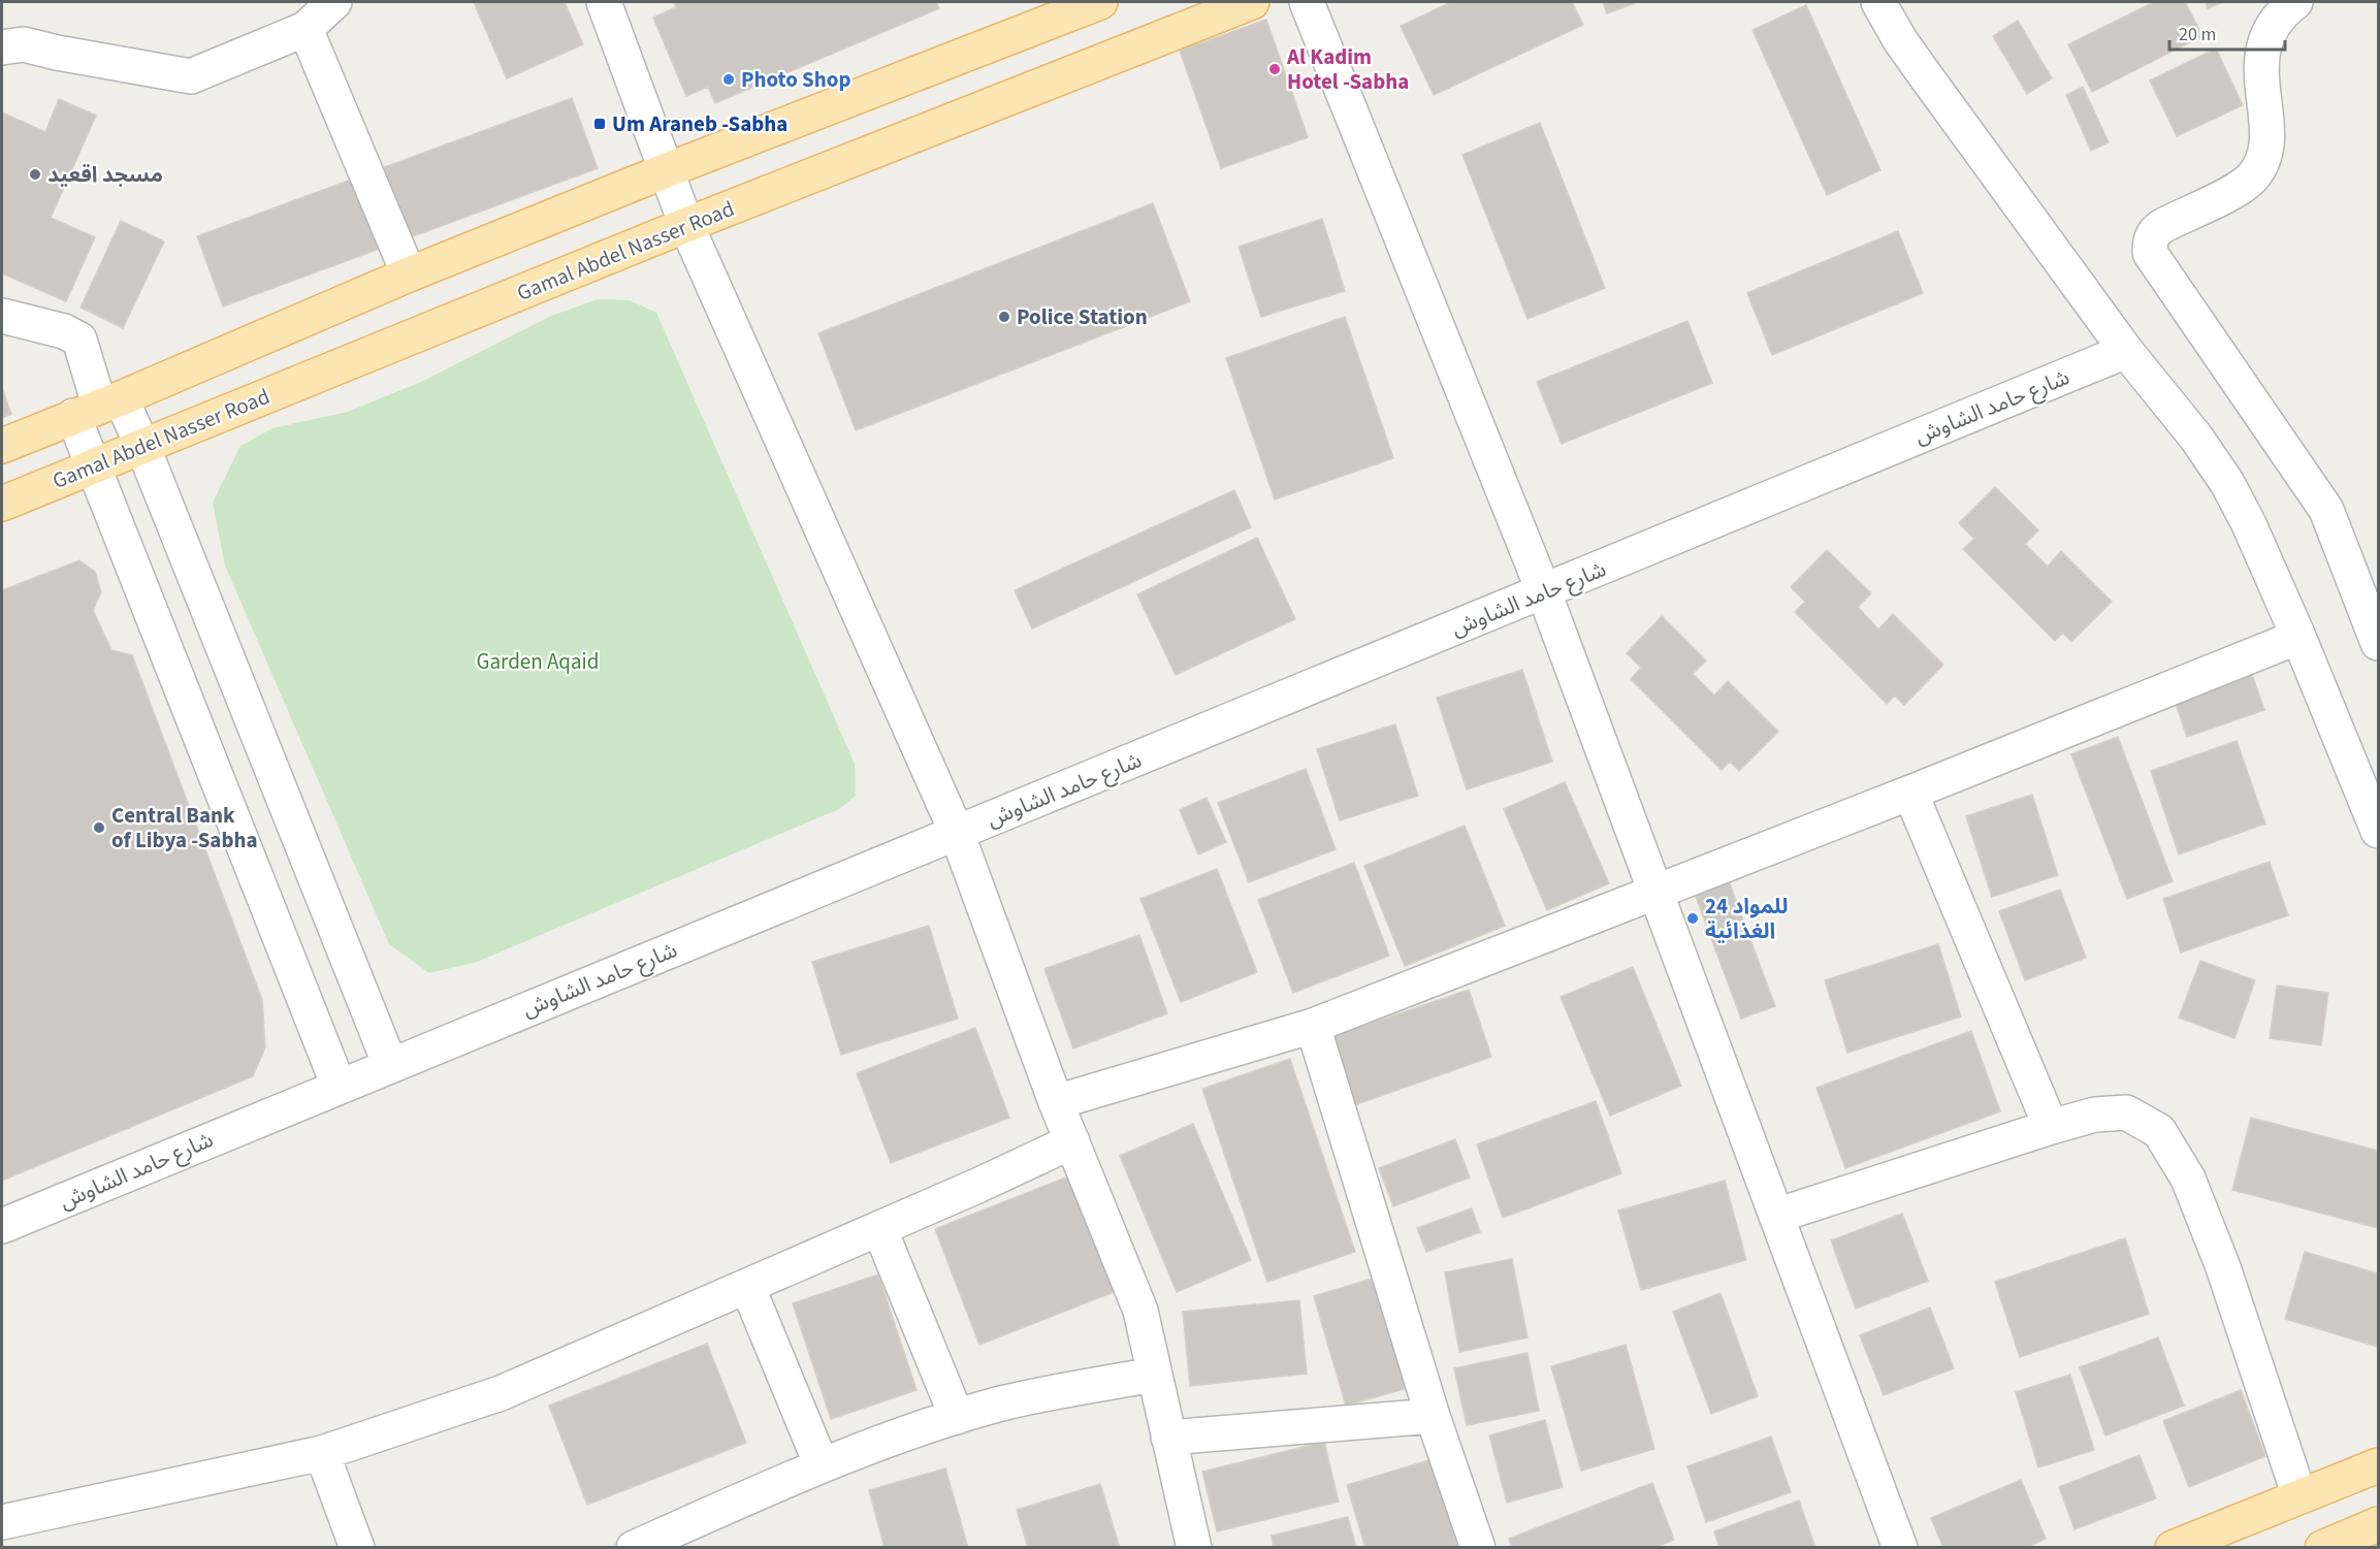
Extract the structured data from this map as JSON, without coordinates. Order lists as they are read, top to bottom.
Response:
{
  "streets": {
    "main road": ["Gamal Abdel Nasser Road"],
    "street": ["شارع حامد الشاوش"]
  },
  "parks": ["Garden Aqaid"],
  "places": {
    "other": [
      "Al Kadim Hotel -Sabha",
      "Photo Shop",
      "مسجد اقعيد",
      "Police Station",
      "Central Bank of Libya -Sabha",
      "24 للمواد الغذائية"
    ],
    "transit": ["Um Araneb -Sabha"]
  },
  "scale_bar": "20 m"
}
